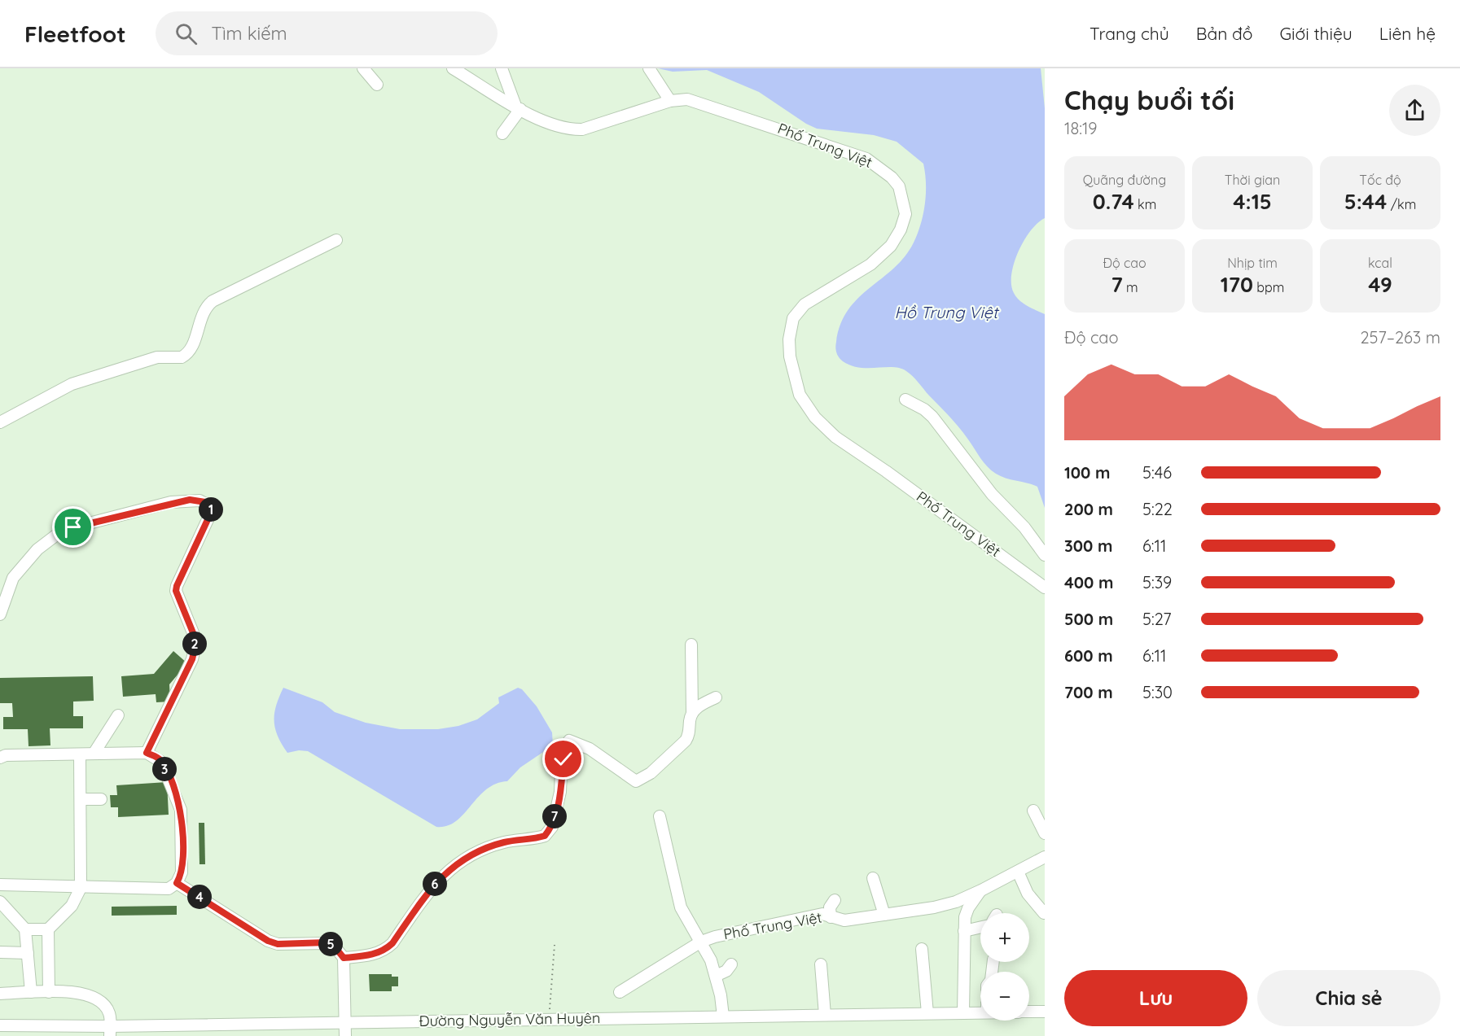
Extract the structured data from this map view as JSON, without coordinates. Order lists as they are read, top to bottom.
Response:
{
  "streets": {
    "street": ["Phố Trung Việt", "Đường Nguyễn Văn Huyên"]
  },
  "water": ["Hồ Trung Việt"],
  "page": {
    "header": "Fleetfoot",
    "search": "Tìm kiếm",
    "nav": [
      "Trang chủ",
      "Bản đồ",
      "Giới thiệu",
      "Liên hệ"
    ],
    "heading": ["Chạy buổi tối", "18:19"],
    "stats": [
      ["Quãng đường", "0.74 km"],
      ["Thời gian", "4:15"],
      ["Tốc độ", "5:44 /km"],
      ["Độ cao", "7 m"],
      ["Nhịp tim", "170 bpm"],
      ["kcal", "49"]
    ],
    "chart": ["Độ cao", "257–263 m"],
    "list": [
      {
        "name": "100 m",
        "note": "5:46"
      },
      {
        "name": "200 m",
        "note": "5:22"
      },
      {
        "name": "300 m",
        "note": "6:11"
      },
      {
        "name": "400 m",
        "note": "5:39"
      },
      {
        "name": "500 m",
        "note": "5:27"
      },
      {
        "name": "600 m",
        "note": "6:11"
      },
      {
        "name": "700 m",
        "note": "5:30"
      }
    ],
    "pins": [
      "1",
      "2",
      "3",
      "7",
      "6",
      "4",
      "5"
    ],
    "map_buttons": ["+", "−"],
    "buttons": ["Lưu", "Chia sẻ"]
  }
}
